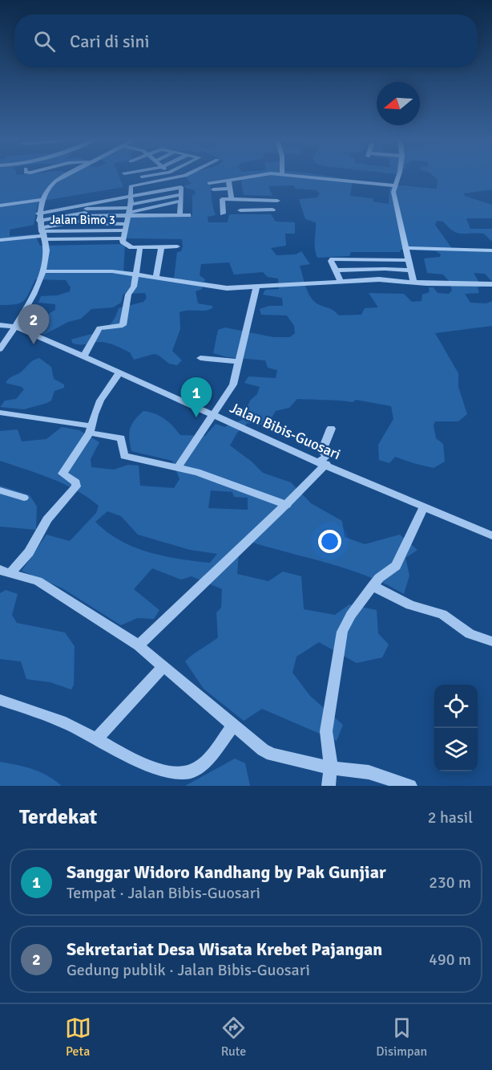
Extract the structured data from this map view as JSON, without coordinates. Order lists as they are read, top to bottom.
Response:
{
  "streets": {
    "street": ["Jalan Bimo 3", "Jalan Bibis-Guosari"]
  },
  "north": "left",
  "page": {
    "search": "Cari di sini",
    "pins": ["2", "1"],
    "heading": ["Terdekat", "2 hasil"],
    "list": [
      {
        "mark": "1",
        "name": "Sanggar Widoro Kandhang by Pak Gunjiar",
        "note": "Tempat · Jalan Bibis-Guosari",
        "value": "230 m"
      },
      {
        "mark": "2",
        "name": "Sekretariat Desa Wisata Krebet Pajangan",
        "note": "Gedung publik · Jalan Bibis-Guosari",
        "value": "490 m"
      }
    ],
    "nav": ["Peta", "Rute", "Disimpan"]
  }
}
